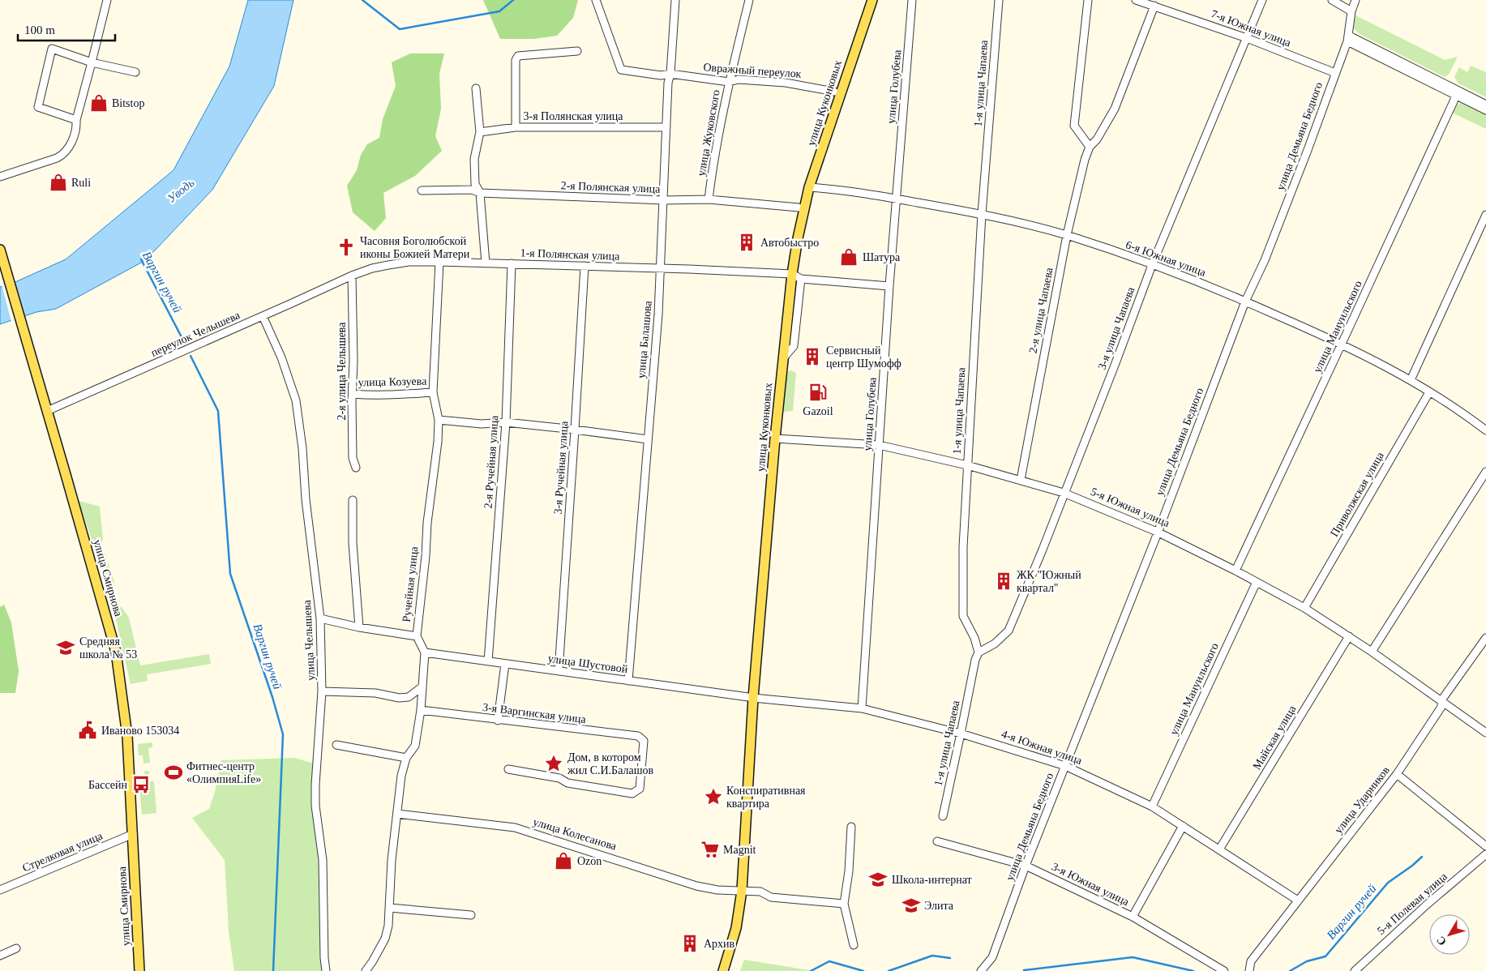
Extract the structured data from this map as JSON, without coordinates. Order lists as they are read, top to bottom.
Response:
{
  "streets": {
    "main road": ["улица Куконковых", "улица Смирнова"],
    "street": [
      "7-я Южная улица",
      "Овражный переулок",
      "1-я улица Чапаева",
      "улица Голубева",
      "3-я Полянская улица",
      "улица Жуковского",
      "улица Демьяна Бедного",
      "2-я Полянская улица",
      "1-я Полянская улица",
      "6-я Южная улица",
      "2-я улица Чапаева",
      "улица Мануильского",
      "3-я улица Чапаева",
      "переулок Челышева",
      "улица Балашова",
      "2-я улица Челышева",
      "улица Козуева",
      "2-я Ручейная улица",
      "3-я Ручейная улица",
      "Приволжская улица",
      "5-я Южная улица",
      "Ручейная улица",
      "улица Челышева",
      "улица Шустовой",
      "3-я Варгинская улица",
      "Майская улица",
      "4-я Южная улица",
      "улица Ударников",
      "улица Колесанова",
      "Стрелковая улица",
      "3-я Южная улица",
      "5-я Полевая улица"
    ]
  },
  "crossings": [
    ["7-я Южная улица", "улица Демьяна Бедного"],
    ["7-я Южная улица", "2-я улица Чапаева"],
    ["7-я Южная улица", "3-я улица Чапаева"],
    ["Овражный переулок", "улица Куконковых"],
    ["Овражный переулок", "улица Жуковского"],
    ["Овражный переулок", "улица Балашова"],
    ["1-я улица Чапаева", "6-я Южная улица"],
    ["1-я улица Чапаева", "3-я улица Чапаева"],
    ["1-я улица Чапаева", "5-я Южная улица"],
    ["1-я улица Чапаева", "4-я Южная улица"],
    ["улица Голубева", "6-я Южная улица"],
    ["улица Голубева", "5-я Южная улица"],
    ["улица Голубева", "4-я Южная улица"],
    ["улица Куконковых", "2-я Полянская улица"],
    ["улица Куконковых", "1-я Полянская улица"],
    ["улица Куконковых", "6-я Южная улица"],
    ["улица Куконковых", "5-я Южная улица"],
    ["улица Куконковых", "улица Шустовой"],
    ["улица Куконковых", "4-я Южная улица"],
    ["улица Куконковых", "улица Колесанова"],
    ["3-я Полянская улица", "улица Балашова"],
    ["улица Жуковского", "2-я Полянская улица"],
    ["улица Демьяна Бедного", "6-я Южная улица"],
    ["улица Демьяна Бедного", "5-я Южная улица"],
    ["улица Демьяна Бедного", "4-я Южная улица"],
    ["улица Демьяна Бедного", "3-я Южная улица"],
    ["2-я Полянская улица", "улица Балашова"],
    ["1-я Полянская улица", "переулок Челышева"],
    ["1-я Полянская улица", "улица Балашова"],
    ["1-я Полянская улица", "2-я улица Челышева"],
    ["1-я Полянская улица", "2-я Ручейная улица"],
    ["1-я Полянская улица", "3-я Ручейная улица"],
    ["1-я Полянская улица", "Ручейная улица"],
    ["6-я Южная улица", "2-я улица Чапаева"],
    ["6-я Южная улица", "улица Мануильского"],
    ["6-я Южная улица", "3-я улица Чапаева"],
    ["6-я Южная улица", "Приволжская улица"],
    ["2-я улица Чапаева", "5-я Южная улица"],
    ["улица Мануильского", "5-я Южная улица"],
    ["улица Мануильского", "4-я Южная улица"],
    ["3-я улица Чапаева", "5-я Южная улица"],
    ["переулок Челышева", "2-я улица Челышева"],
    ["переулок Челышева", "улица Смирнова"],
    ["переулок Челышева", "улица Челышева"],
    ["улица Балашова", "улица Шустовой"],
    ["2-я улица Челышева", "улица Козуева"],
    ["улица Козуева", "Ручейная улица"],
    ["2-я Ручейная улица", "улица Шустовой"],
    ["3-я Ручейная улица", "улица Шустовой"],
    ["Приволжская улица", "5-я Южная улица"],
    ["5-я Южная улица", "Майская улица"],
    ["5-я Южная улица", "улица Ударников"],
    ["улица Смирнова", "Стрелковая улица"],
    ["Ручейная улица", "улица Шустовой"],
    ["улица Шустовой", "4-я Южная улица"],
    ["Майская улица", "4-я Южная улица"],
    ["4-я Южная улица", "улица Ударников"]
  ],
  "water": ["Уводь", "Варгин ручей"],
  "places": {
    "shop": [
      "Bitstop",
      "Ruli",
      "Шатура",
      "Ozon"
    ],
    "building": [
      "Автобыстро",
      "Сервисный центр Шумофф",
      "ЖК \"Южный квартал\"",
      "Архив"
    ],
    "church": ["Часовня Боголюбской иконы Божией Матери"],
    "fuel station": ["Gazoil"],
    "school or university": ["Средняя школа № 53", "Школа-интернат", "Элита"],
    "public building": ["Иваново 153034"],
    "place": ["Дом, в котором жил С.И.Балашов", "Конспиративная квартира"],
    "sports": ["Фитнес-центр «ОлимпияLife»"],
    "bus stop": ["Бассейн"],
    "supermarket": ["Magnit"]
  },
  "scale_bar": "100 m",
  "north": "bottom left"
}
